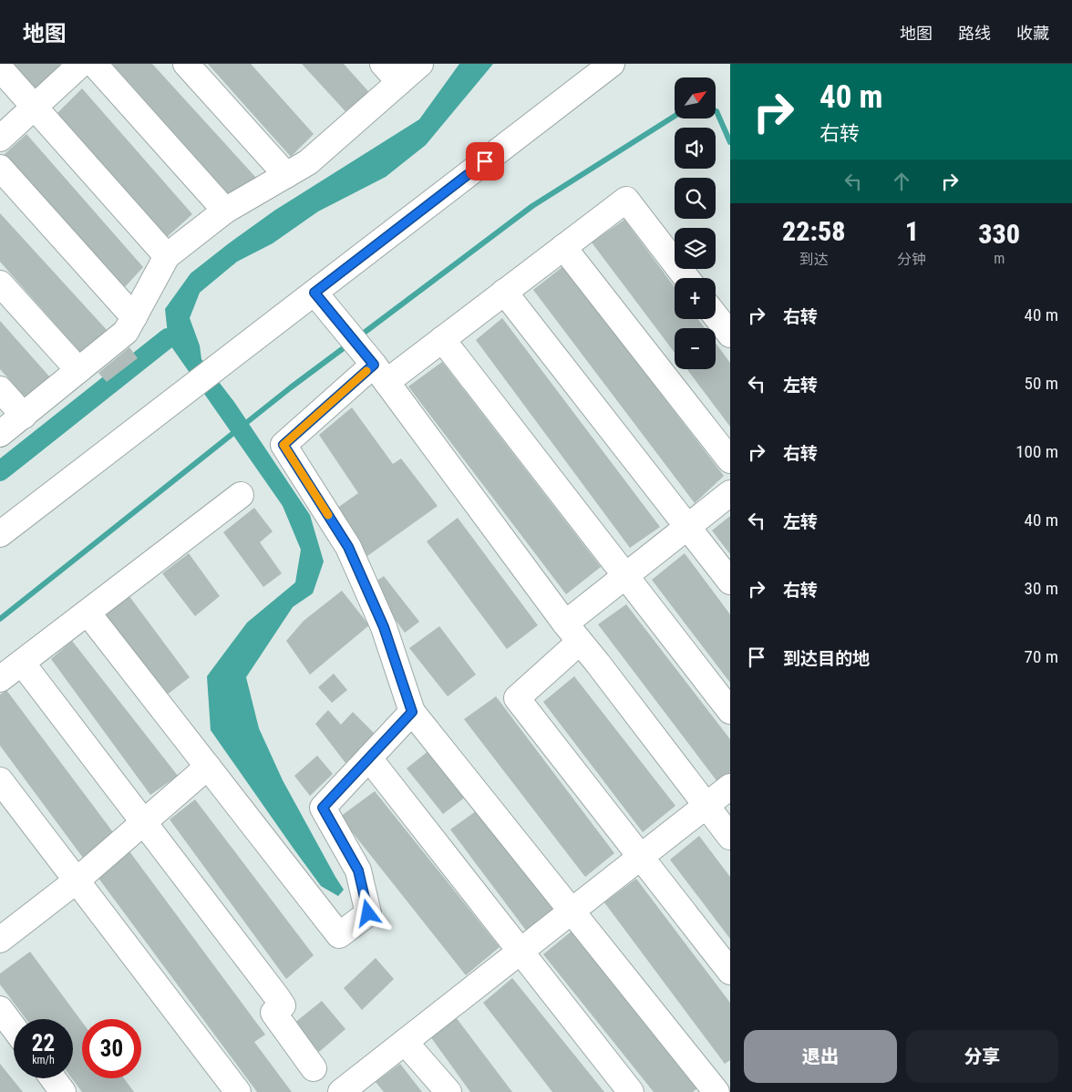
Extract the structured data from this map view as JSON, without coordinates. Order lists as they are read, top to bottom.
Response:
{
  "north": "top right",
  "page": {
    "header": "地图",
    "nav": ["地图", "路线", "收藏"],
    "turn": ["40 m", "右转"],
    "map_buttons": ["+", "−"],
    "eta": [
      "22:58",
      "到达",
      "1",
      "分钟",
      "330",
      "m"
    ],
    "list": [
      {
        "name": "右转",
        "value": "40 m"
      },
      {
        "name": "左转",
        "value": "50 m"
      },
      {
        "name": "右转",
        "value": "100 m"
      },
      {
        "name": "左转",
        "value": "40 m"
      },
      {
        "name": "右转",
        "value": "30 m"
      },
      {
        "name": "到达目的地",
        "value": "70 m"
      }
    ],
    "speed": "22 km/h",
    "limit": "30",
    "buttons": ["退出", "分享"]
  }
}
